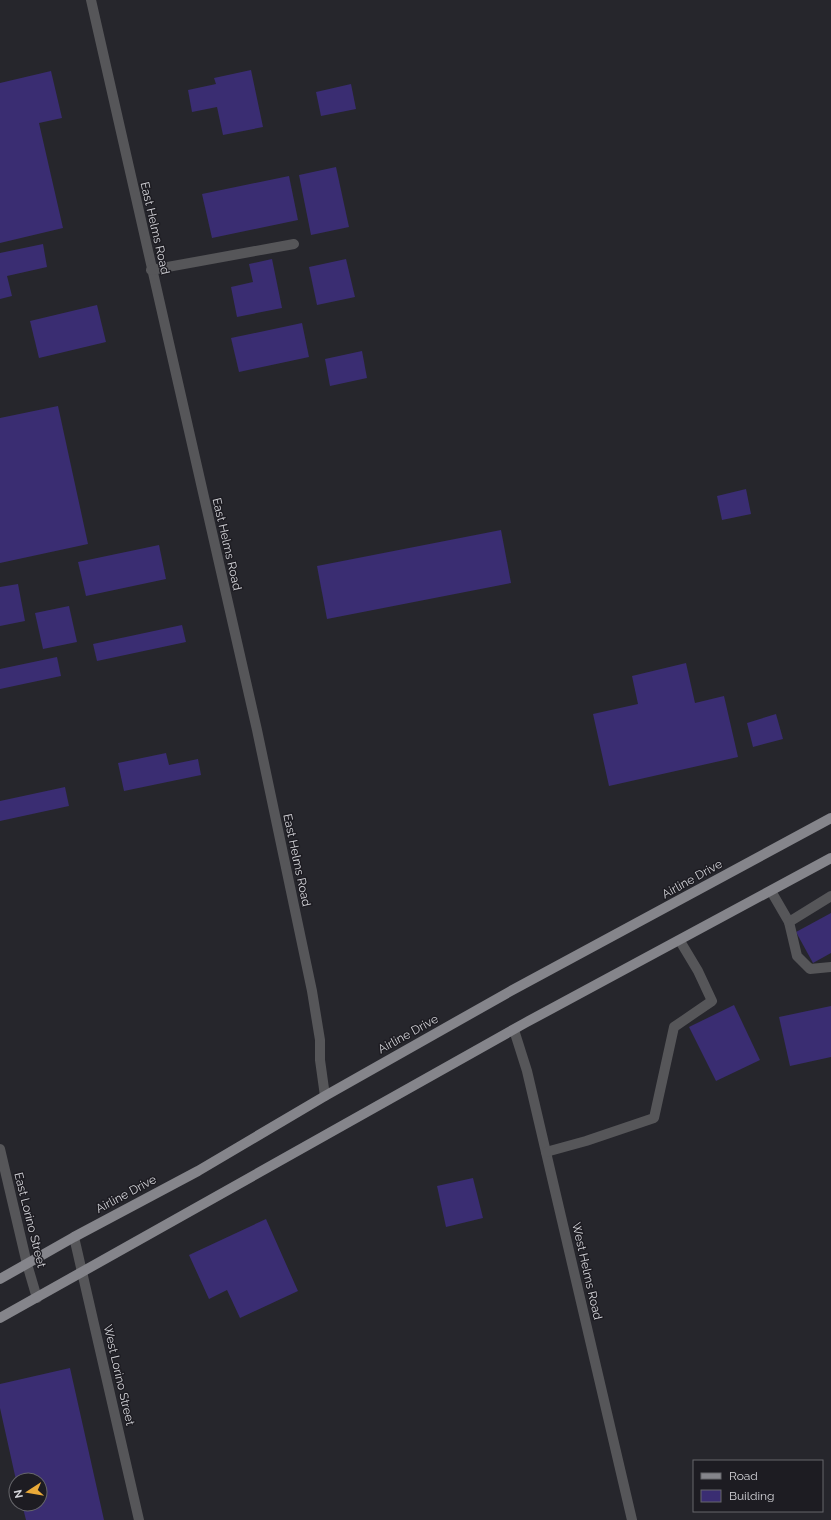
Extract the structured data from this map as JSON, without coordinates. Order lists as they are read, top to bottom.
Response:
{
  "streets": {
    "main road": ["Airline Drive"],
    "street": [
      "East Helms Road",
      "East Lorino Street",
      "West Helms Road",
      "West Lorino Street"
    ]
  },
  "crossings": [
    ["East Helms Road", "Airline Drive"],
    ["Airline Drive", "East Lorino Street"],
    ["Airline Drive", "West Lorino Street"]
  ],
  "legend": ["Road", "Building"],
  "north": "left"
}
